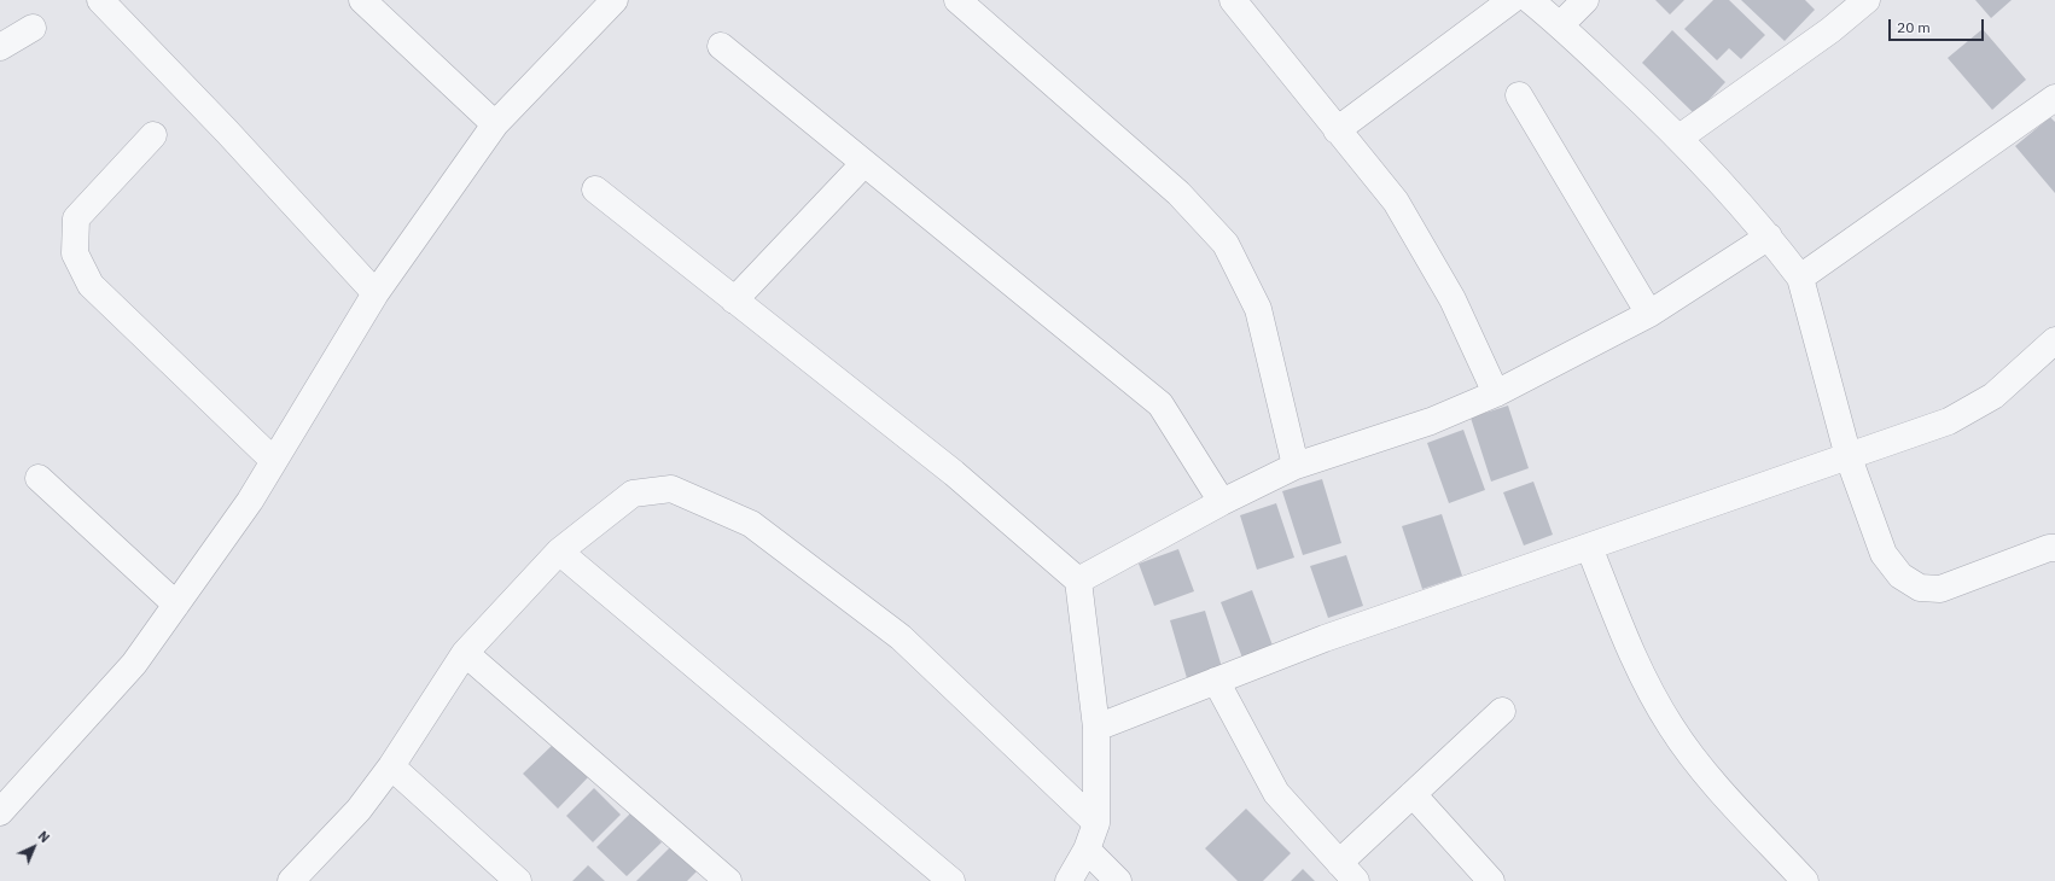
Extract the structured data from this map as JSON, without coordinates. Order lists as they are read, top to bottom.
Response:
{
  "scale_bar": "20 m",
  "north": "top right"
}
